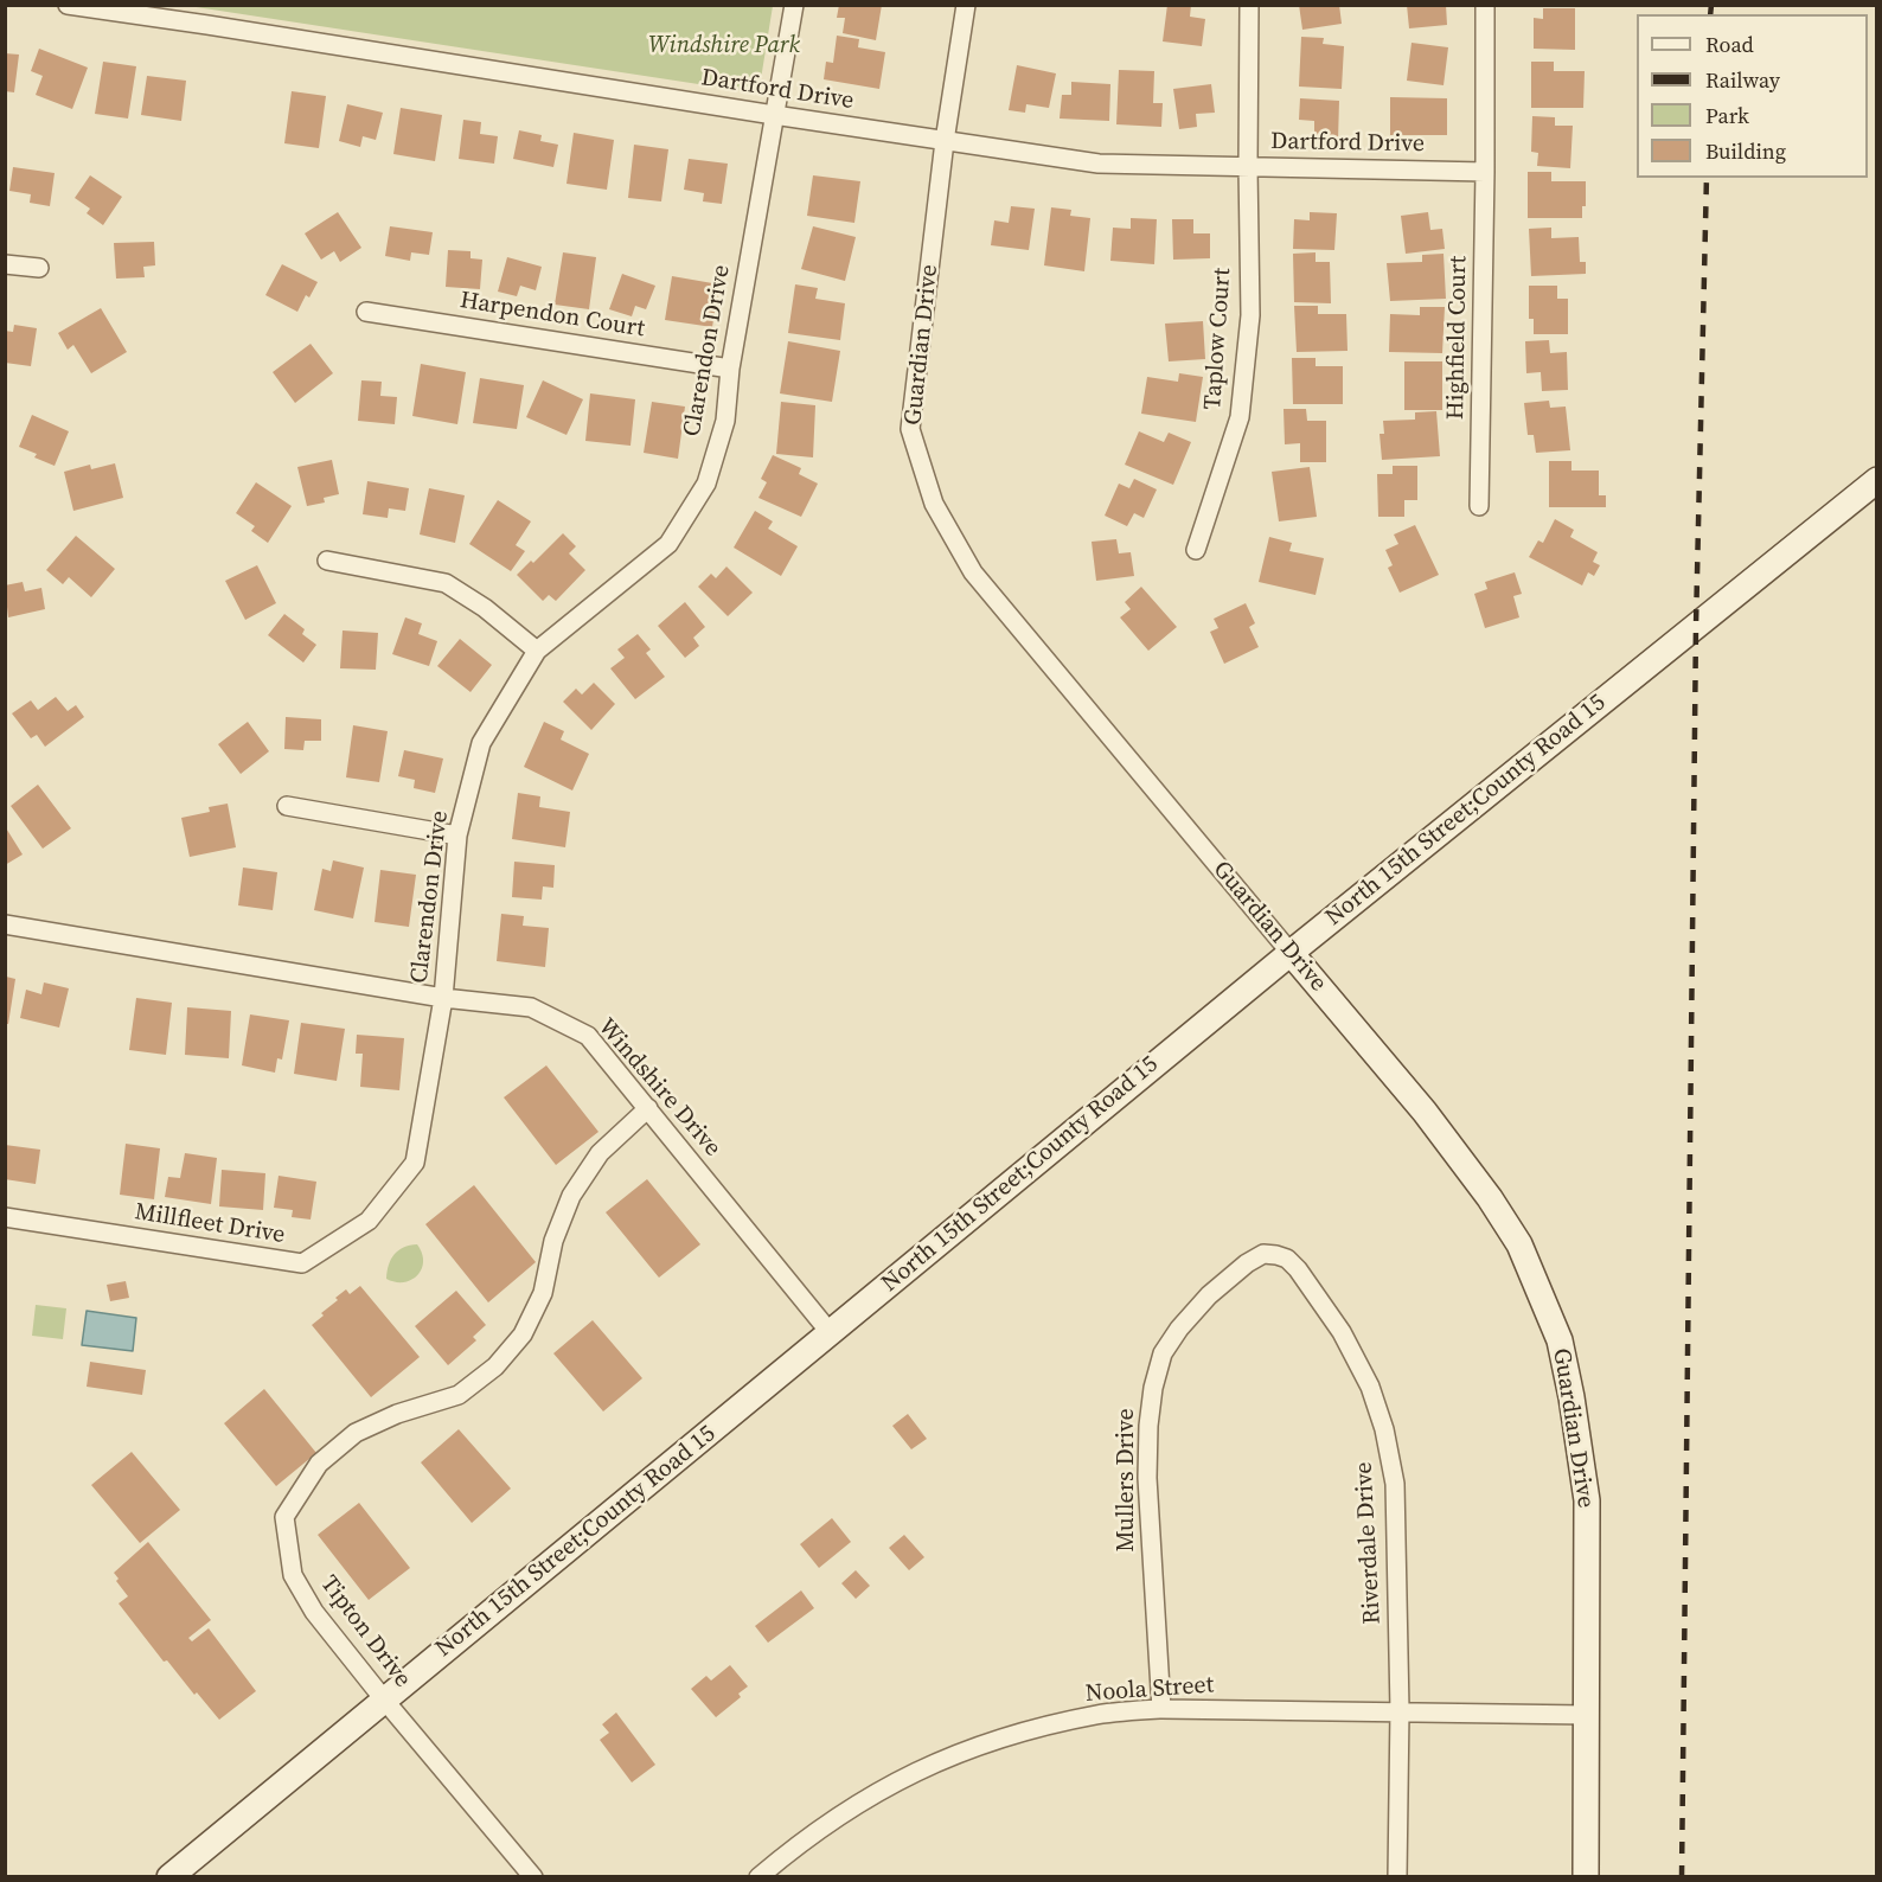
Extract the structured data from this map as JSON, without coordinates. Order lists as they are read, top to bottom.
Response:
{
  "streets": {
    "street": [
      "Dartford Drive",
      "Harpendon Court",
      "Highfield Court",
      "Taplow Court",
      "Guardian Drive",
      "Clarendon Drive",
      "North 15th Street;County Road 15",
      "Windshire Drive",
      "Millfleet Drive",
      "Mullers Drive",
      "Riverdale Drive",
      "Tipton Drive",
      "Noola Street"
    ]
  },
  "crossings": [
    ["Dartford Drive", "Highfield Court"],
    ["Dartford Drive", "Taplow Court"],
    ["Dartford Drive", "Guardian Drive"],
    ["Dartford Drive", "Clarendon Drive"],
    ["Harpendon Court", "Clarendon Drive"],
    ["Guardian Drive", "North 15th Street;County Road 15"],
    ["Guardian Drive", "Noola Street"],
    ["Clarendon Drive", "Windshire Drive"],
    ["Clarendon Drive", "Millfleet Drive"],
    ["North 15th Street;County Road 15", "Windshire Drive"],
    ["North 15th Street;County Road 15", "Tipton Drive"],
    ["Windshire Drive", "Millfleet Drive"],
    ["Windshire Drive", "Tipton Drive"],
    ["Mullers Drive", "Riverdale Drive"],
    ["Mullers Drive", "Noola Street"],
    ["Riverdale Drive", "Noola Street"]
  ],
  "parks": ["Windshire Park"],
  "legend": [
    "Road",
    "Railway",
    "Park",
    "Building"
  ]
}
